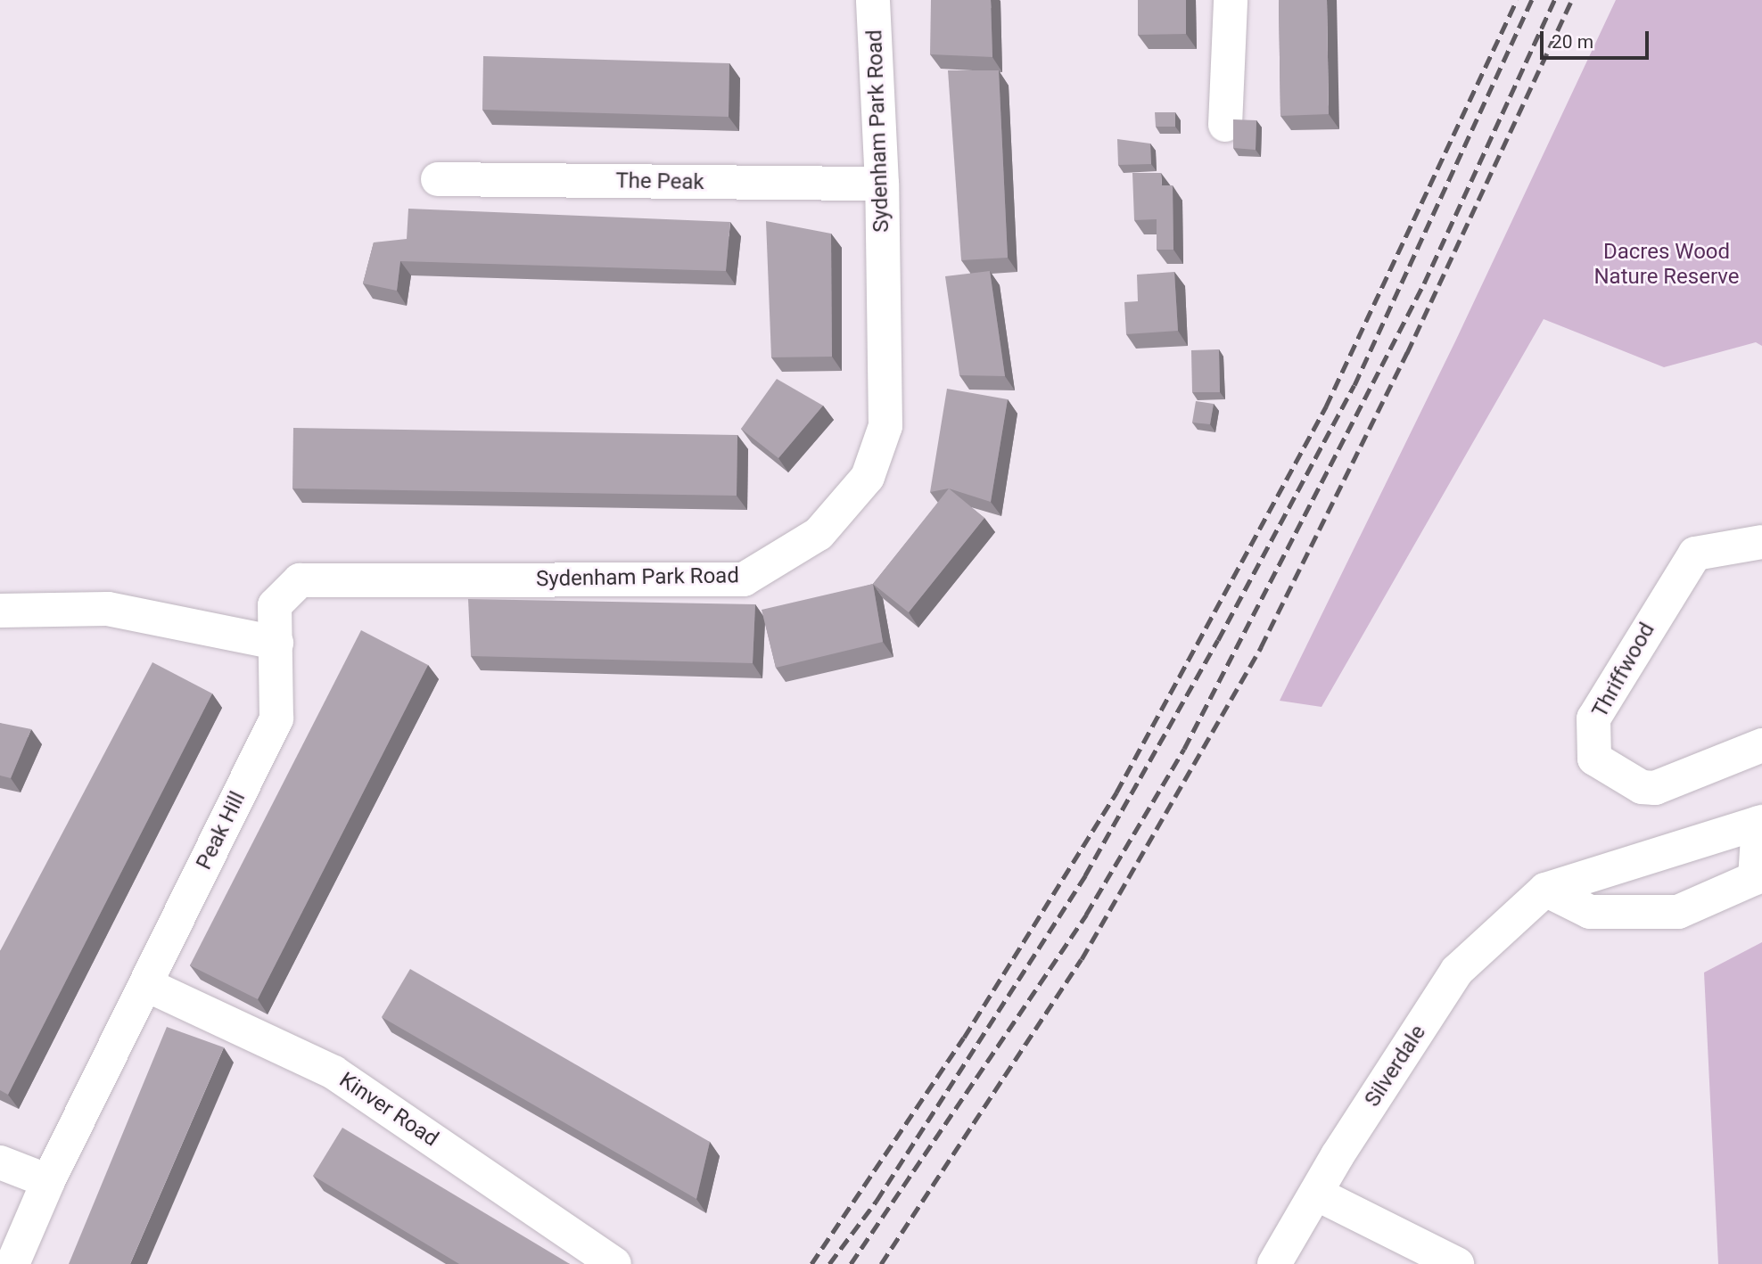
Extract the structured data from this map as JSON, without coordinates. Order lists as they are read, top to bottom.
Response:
{
  "streets": {
    "street": [
      "Sydenham Park Road",
      "The Peak",
      "Thriffwood",
      "Peak Hill",
      "Silverdale",
      "Kinver Road"
    ]
  },
  "crossings": [
    ["Sydenham Park Road", "The Peak"],
    ["Sydenham Park Road", "Peak Hill"],
    ["Peak Hill", "Kinver Road"]
  ],
  "parks": ["Dacres Wood Nature Reserve"],
  "scale_bar": "20 m"
}
